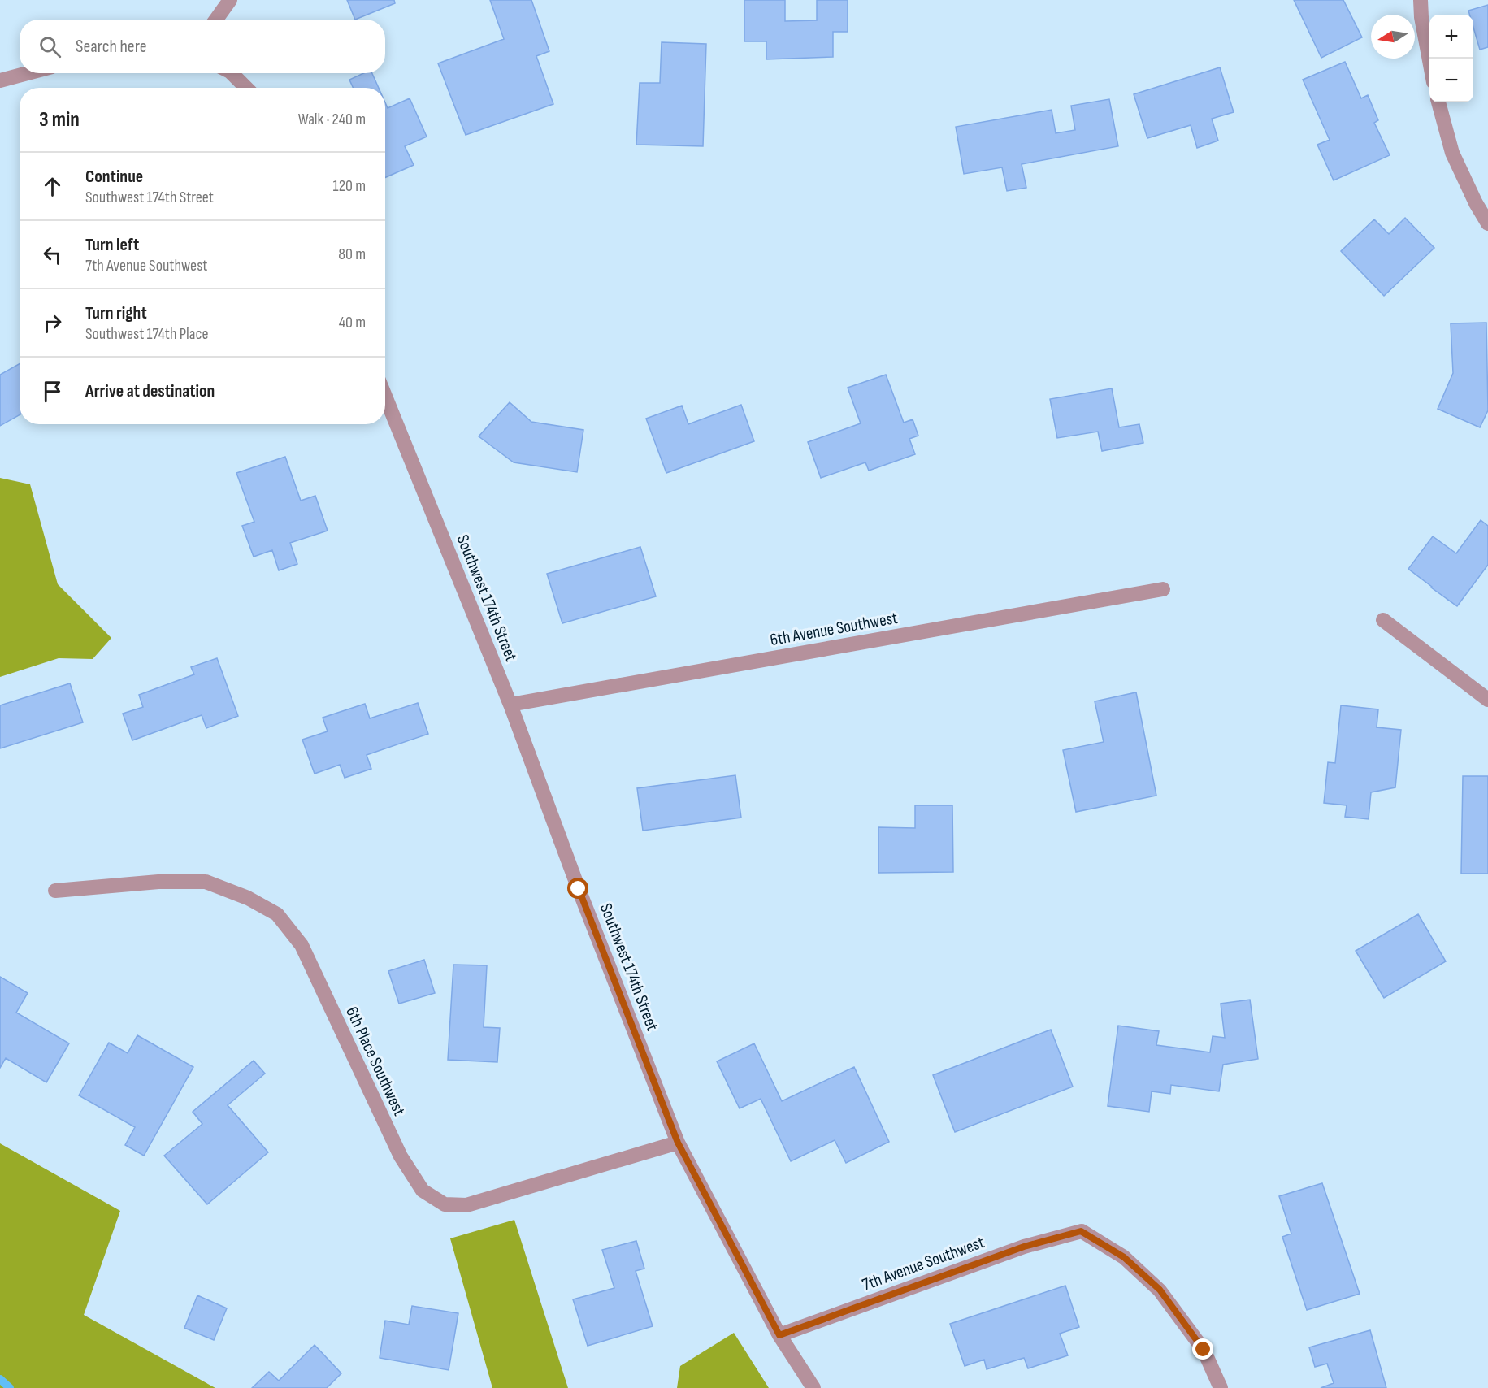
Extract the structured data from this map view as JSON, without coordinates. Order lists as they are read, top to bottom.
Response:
{
  "streets": {
    "street": [
      "Southwest 174th Street",
      "6th Avenue Southwest",
      "6th Place Southwest",
      "7th Avenue Southwest"
    ]
  },
  "crossings": [
    ["Southwest 174th Street", "6th Avenue Southwest"],
    ["Southwest 174th Street", "6th Place Southwest"],
    ["Southwest 174th Street", "7th Avenue Southwest"]
  ],
  "north": "left",
  "page": {
    "map_buttons": ["+", "−"],
    "search": "Search here",
    "heading": ["3 min", "Walk · 240 m"],
    "list": [
      ["Continue", "Southwest 174th Street", "120 m"],
      ["Turn left", "7th Avenue Southwest", "80 m"],
      ["Turn right", "Southwest 174th Place", "40 m"],
      "Arrive at destination"
    ]
  }
}
